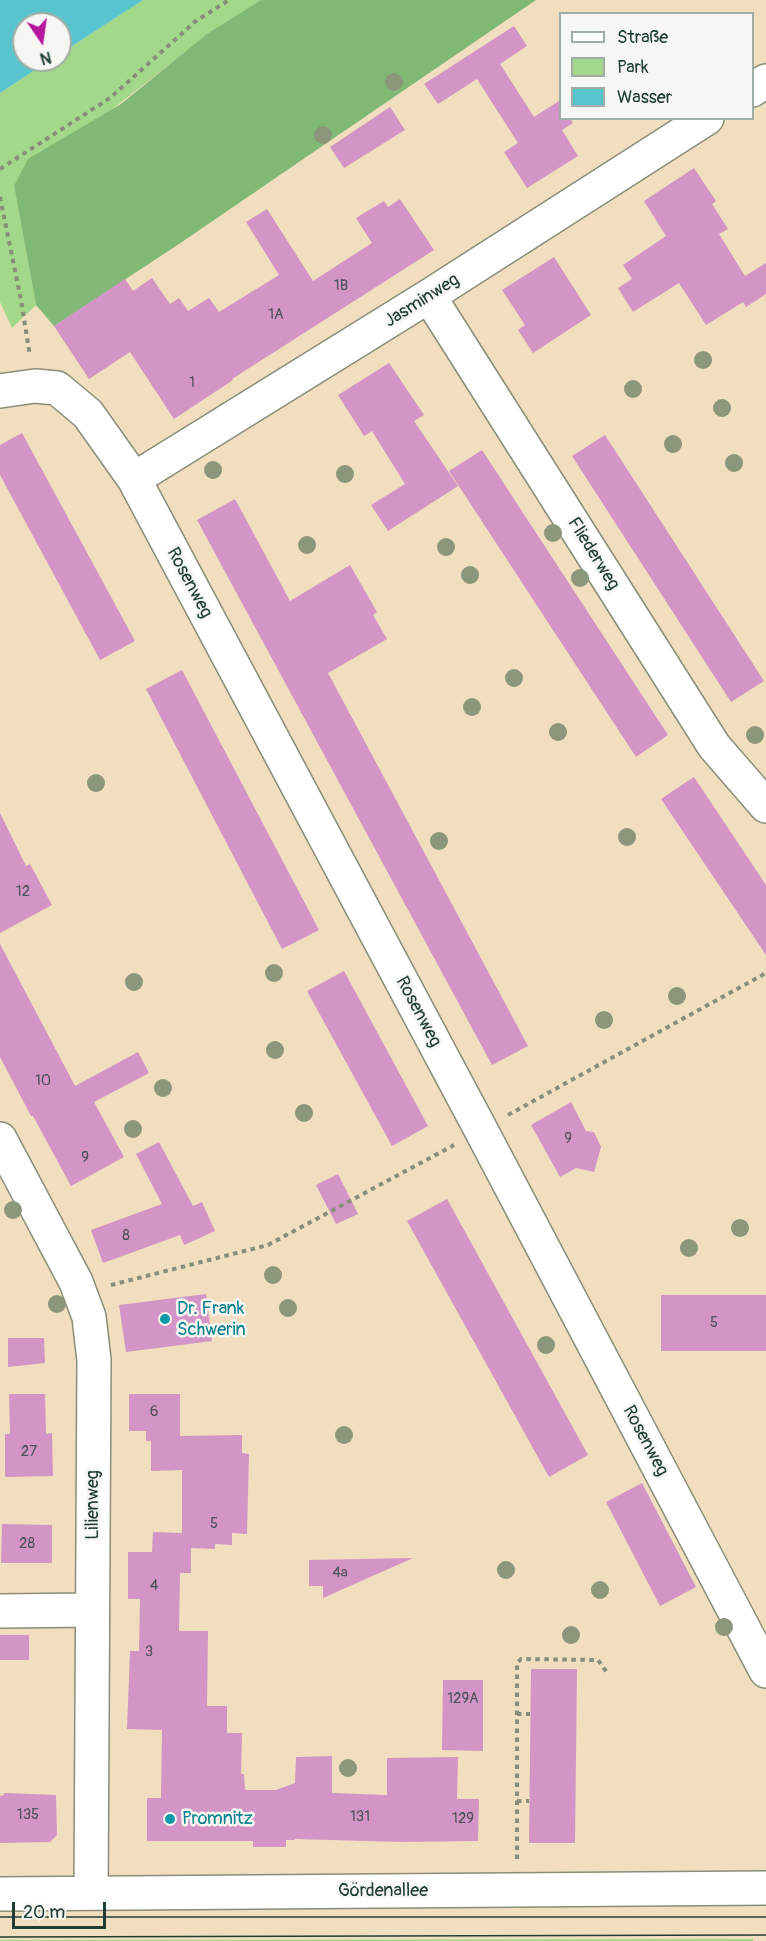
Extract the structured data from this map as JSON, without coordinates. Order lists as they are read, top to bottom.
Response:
{
  "streets": {
    "street": [
      "Jasminweg",
      "Fliederweg",
      "Rosenweg",
      "Lilienweg",
      "Gördenallee"
    ]
  },
  "crossings": [
    ["Jasminweg", "Fliederweg"],
    ["Jasminweg", "Rosenweg"],
    ["Lilienweg", "Gördenallee"]
  ],
  "places": ["Dr. Frank Schwerin", "Promnitz"],
  "house_numbers": [
    "1B",
    "1A",
    "1",
    "12",
    "10",
    "9",
    "9",
    "8",
    "5",
    "6",
    "27",
    "5",
    "28",
    "4a",
    "4",
    "3",
    "129A",
    "135",
    "131",
    "129"
  ],
  "legend": ["Straße", "Park", "Wasser"],
  "scale_bar": "20 m",
  "north": "bottom"
}
